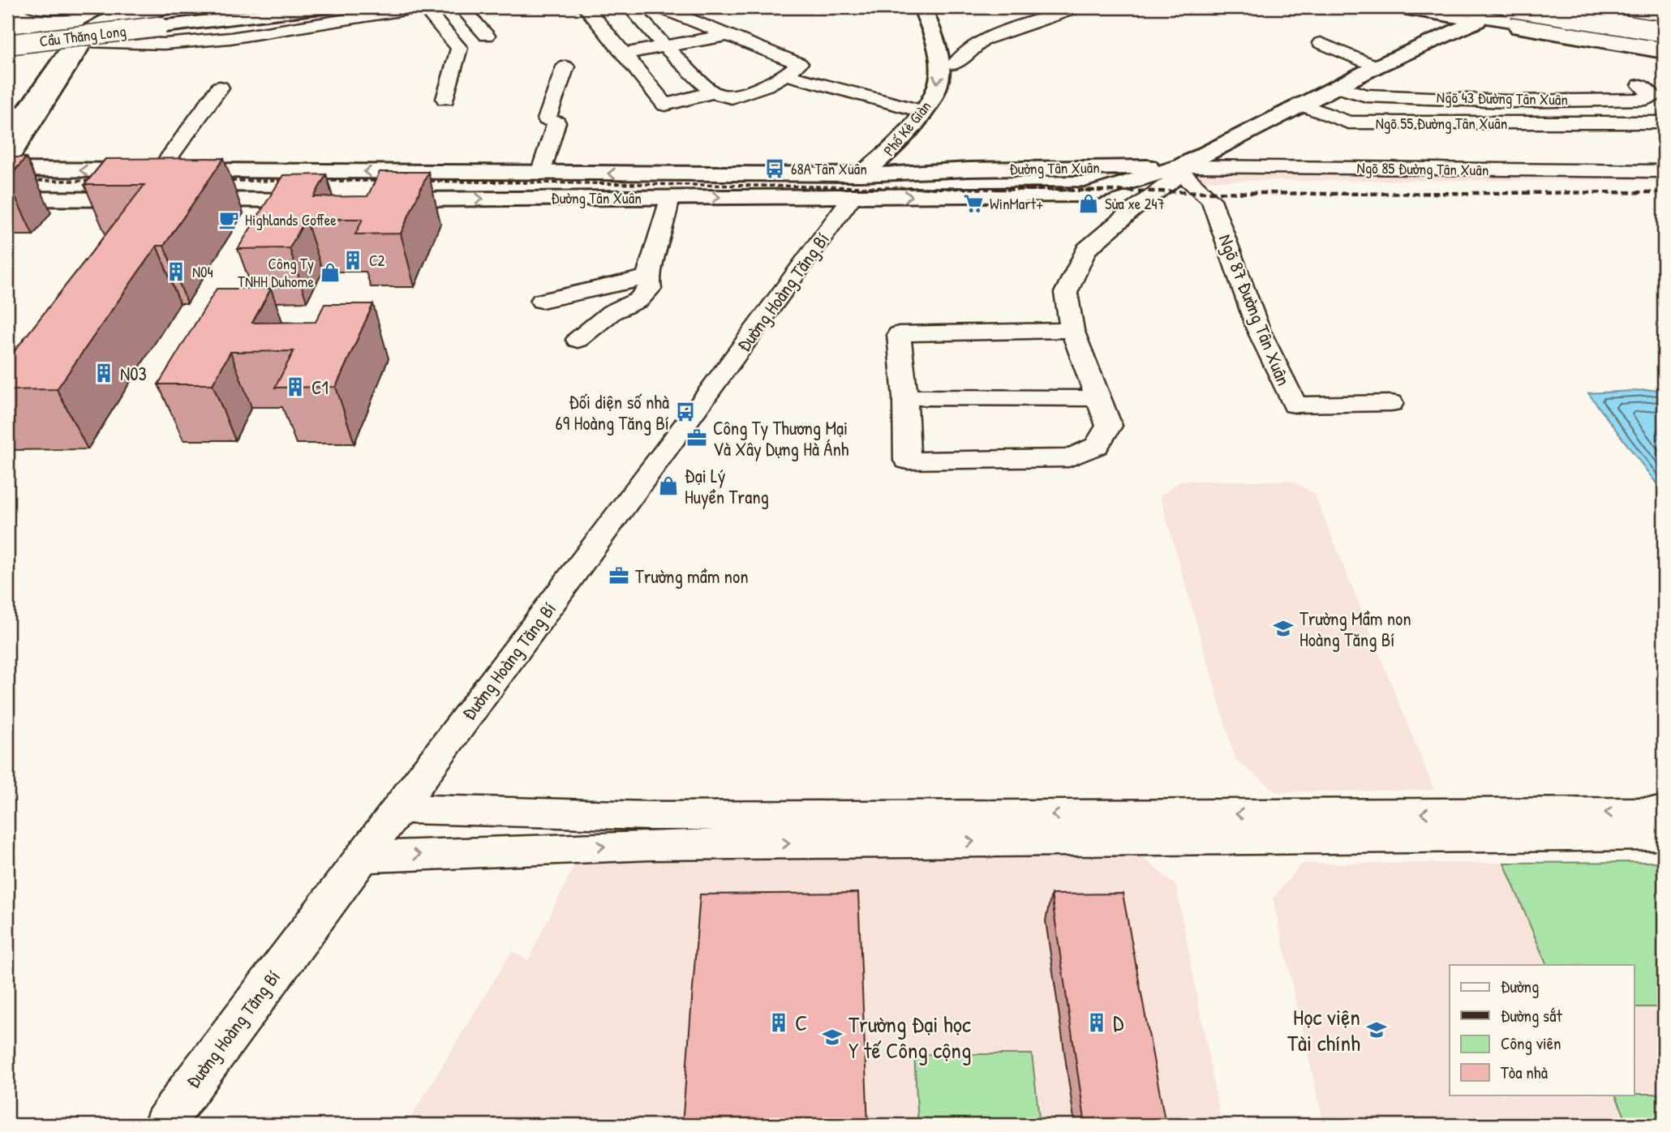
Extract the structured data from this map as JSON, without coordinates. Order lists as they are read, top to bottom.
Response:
{
  "streets": {
    "main road": ["Cầu Thăng Long", "Phố Kẻ Giàn", "Đường Tân Xuân"],
    "street": [
      "Ngõ 43 Đường Tân Xuân",
      "Ngõ 55 Đường Tân Xuân",
      "Ngõ 85 Đường Tân Xuân",
      "Đường Hoàng Tăng Bí",
      "Ngõ 87 Đường Tân Xuân"
    ]
  },
  "crossings": [
    ["Ngõ 43 Đường Tân Xuân", "Ngõ 55 Đường Tân Xuân"],
    ["Ngõ 43 Đường Tân Xuân", "Đường Tân Xuân"],
    ["Ngõ 55 Đường Tân Xuân", "Đường Tân Xuân"],
    ["Phố Kẻ Giàn", "Đường Tân Xuân"],
    ["Đường Tân Xuân", "Ngõ 85 Đường Tân Xuân"],
    ["Đường Tân Xuân", "Đường Hoàng Tăng Bí"],
    ["Đường Tân Xuân", "Ngõ 87 Đường Tân Xuân"],
    ["Ngõ 85 Đường Tân Xuân", "Ngõ 87 Đường Tân Xuân"]
  ],
  "places": {
    "bus stop": ["68A Tân Xuân", "Đối diện số nhà 69 Hoàng Tăng Bí"],
    "supermarket": ["WinMart+"],
    "shop": ["Sửa xe 247", "Công Ty TNHH Duhome", "Đại Lý Huyền Trang"],
    "cafe": ["Highlands Coffee"],
    "building": [
      "C2",
      "N04",
      "N03",
      "C1",
      "C",
      "D"
    ],
    "office": ["Công Ty Thương Mại Và Xây Dựng Hà Ánh", "Trường mầm non"],
    "school or university": ["Trường Mầm non Hoàng Tăng Bí", "Học viện Tài chính", "Trường Đại học Y tế Công cộng"]
  },
  "legend": [
    "Đường",
    "Đường sắt",
    "Công viên",
    "Tòa nhà"
  ]
}
